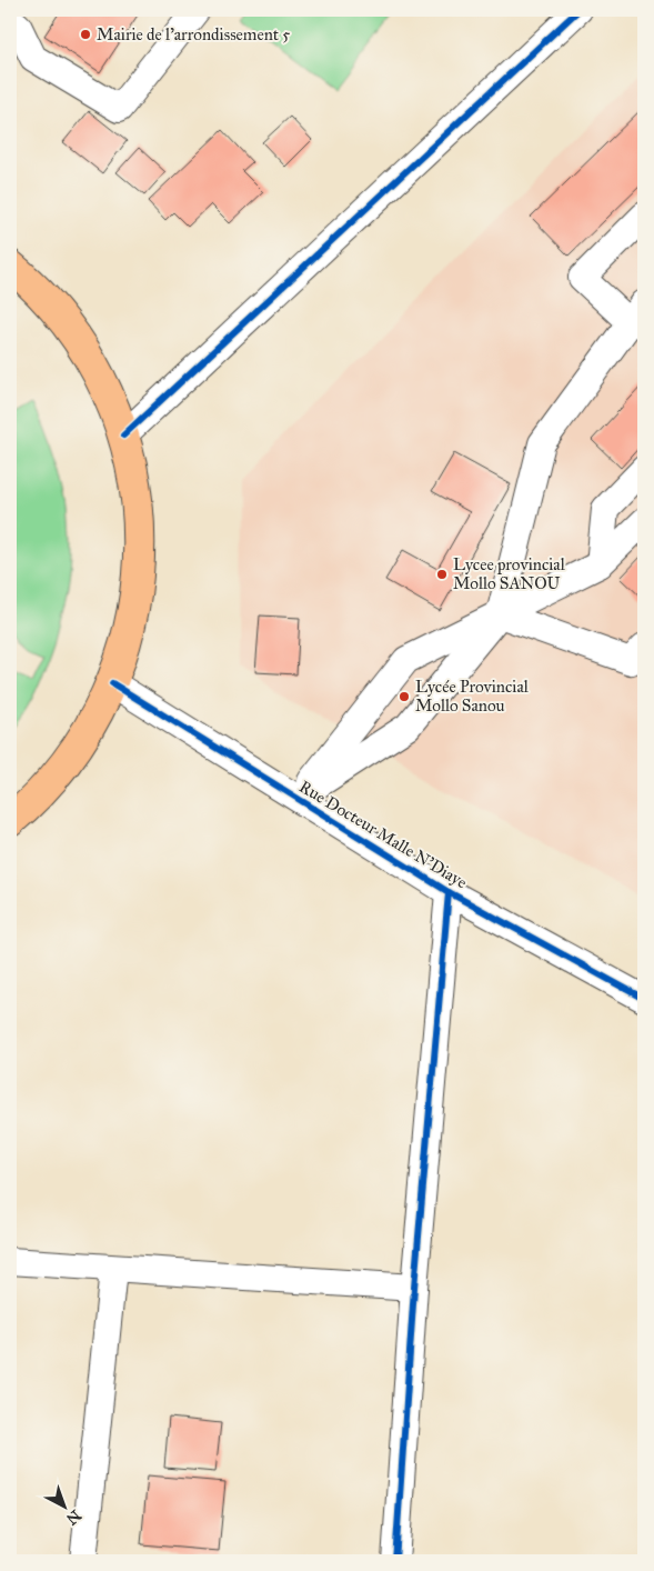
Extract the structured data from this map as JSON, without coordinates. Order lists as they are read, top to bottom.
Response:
{
  "streets": {
    "street": ["Rue Docteur Malle N'Diaye"]
  },
  "places": ["Mairie de l'arrondissement 5", "Lycee provincial Mollo SANOU", "Lycée Provincial Mollo Sanou"],
  "north": "bottom right"
}
